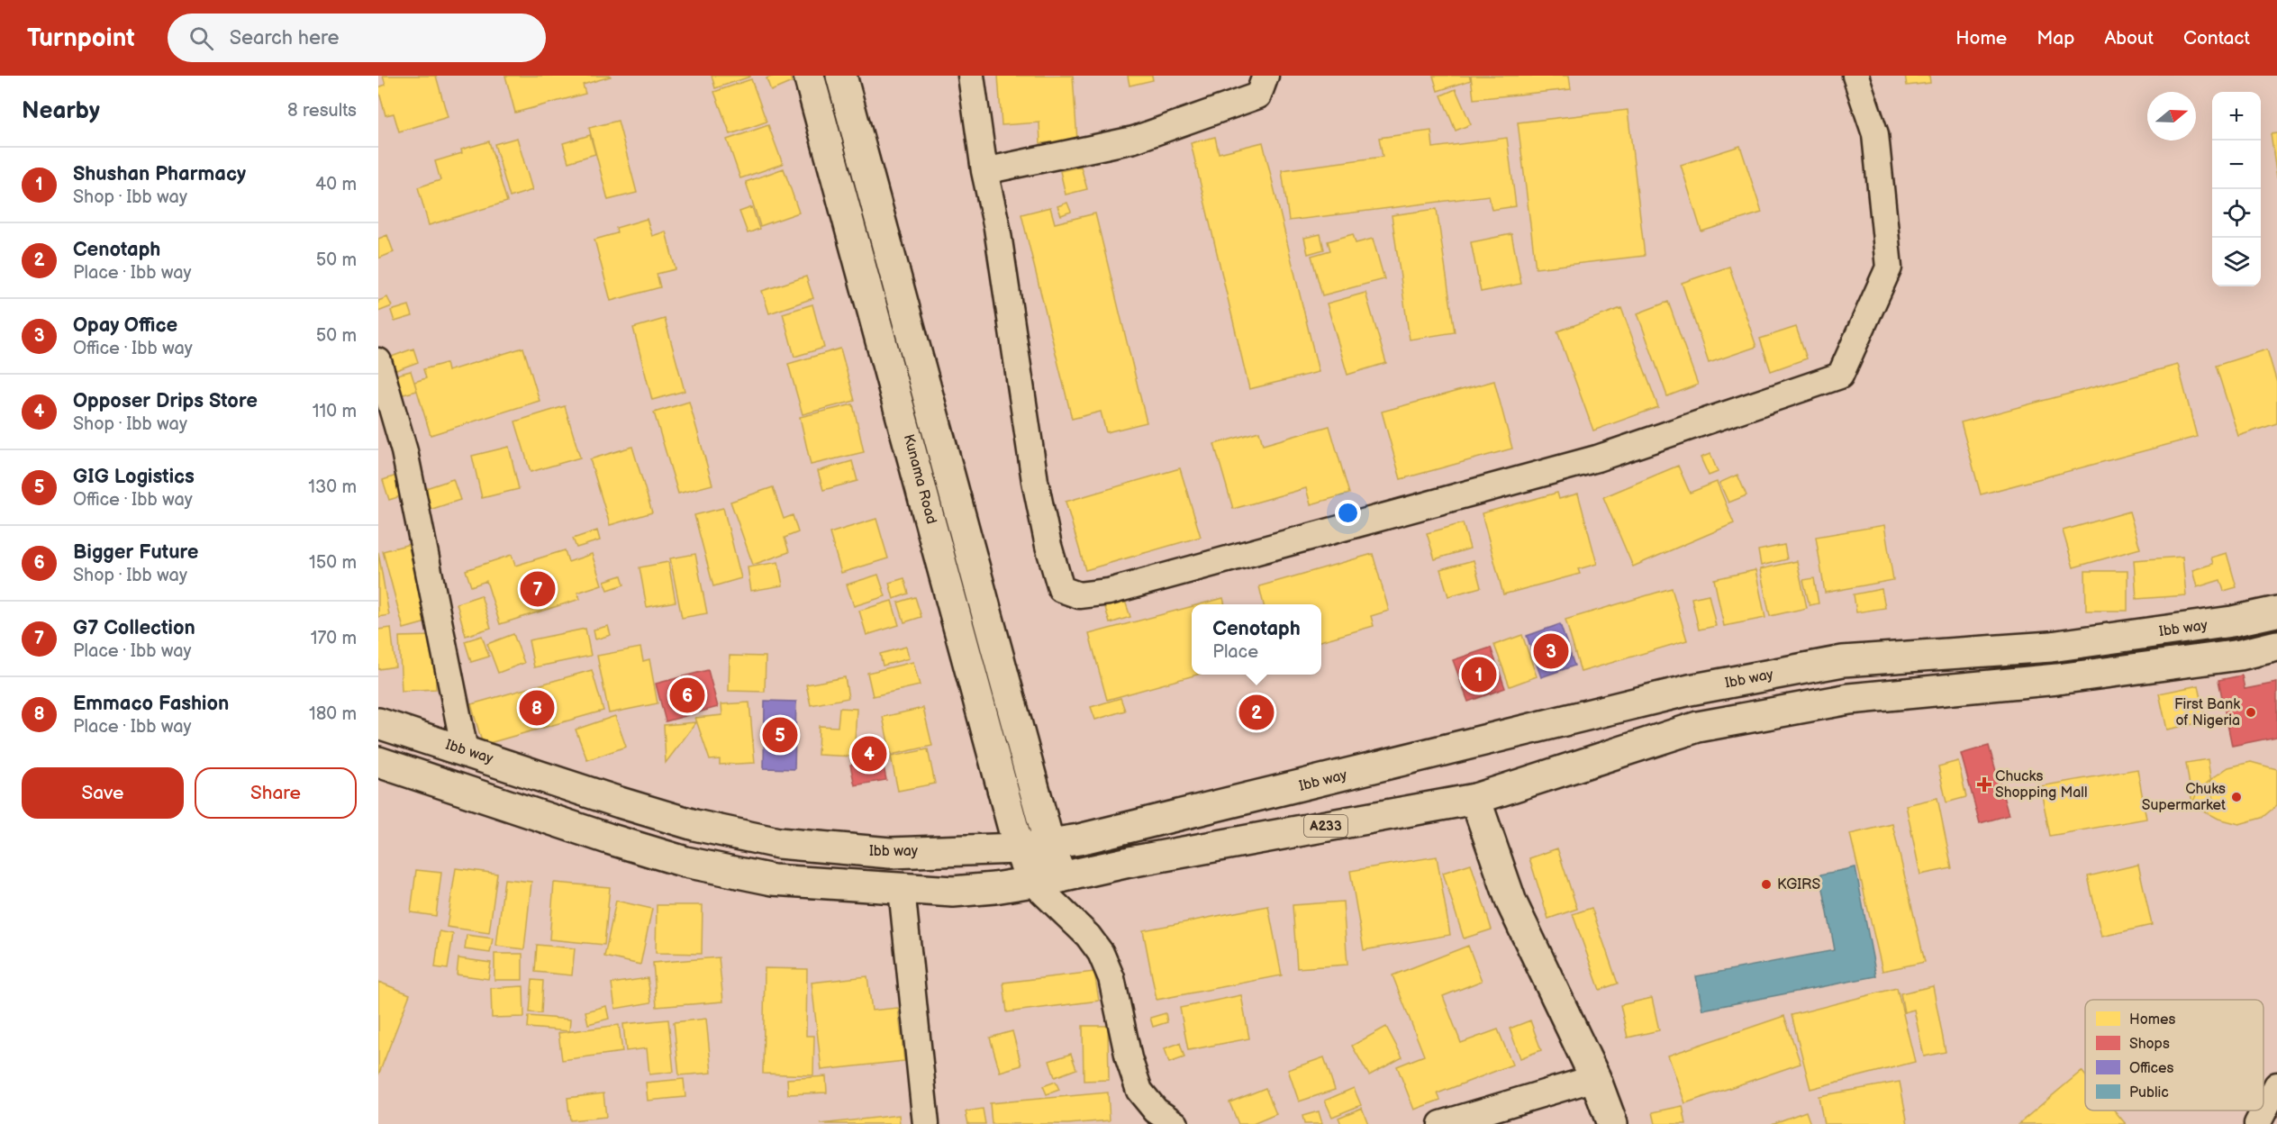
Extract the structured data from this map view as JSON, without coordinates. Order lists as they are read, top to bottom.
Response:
{
  "streets": {
    "main road": ["Kunama Road", "Ibb way", "A233"]
  },
  "crossings": [
    ["Kunama Road", "Ibb way"],
    ["Kunama Road", "A233"]
  ],
  "places": {
    "other": ["First Bank of Nigeria", "Chuks Supermarket", "KGIRS"],
    "health": ["Chucks Shopping Mall"]
  },
  "legend": [
    "Homes",
    "Shops",
    "Offices",
    "Public"
  ],
  "north": "right",
  "page": {
    "header": "Turnpoint",
    "search": "Search here",
    "nav": [
      "Home",
      "Map",
      "About",
      "Contact"
    ],
    "heading": ["Nearby", "8 results"],
    "map_buttons": ["+", "−"],
    "list": [
      {
        "mark": "1",
        "name": "Shushan Pharmacy",
        "note": "Shop · Ibb way",
        "value": "40 m"
      },
      {
        "mark": "2",
        "name": "Cenotaph",
        "note": "Place · Ibb way",
        "value": "50 m"
      },
      {
        "mark": "3",
        "name": "Opay Office",
        "note": "Office · Ibb way",
        "value": "50 m"
      },
      {
        "mark": "4",
        "name": "Opposer Drips Store",
        "note": "Shop · Ibb way",
        "value": "110 m"
      },
      {
        "mark": "5",
        "name": "GIG Logistics",
        "note": "Office · Ibb way",
        "value": "130 m"
      },
      {
        "mark": "6",
        "name": "Bigger Future",
        "note": "Shop · Ibb way",
        "value": "150 m"
      },
      {
        "mark": "7",
        "name": "G7 Collection",
        "note": "Place · Ibb way",
        "value": "170 m"
      },
      {
        "mark": "8",
        "name": "Emmaco Fashion",
        "note": "Place · Ibb way",
        "value": "180 m"
      }
    ],
    "pins": [
      "7",
      "3",
      "1",
      "6",
      "8",
      "2",
      "5",
      "4"
    ],
    "popup": ["Cenotaph", "Place"],
    "buttons": ["Save", "Share"]
  }
}
